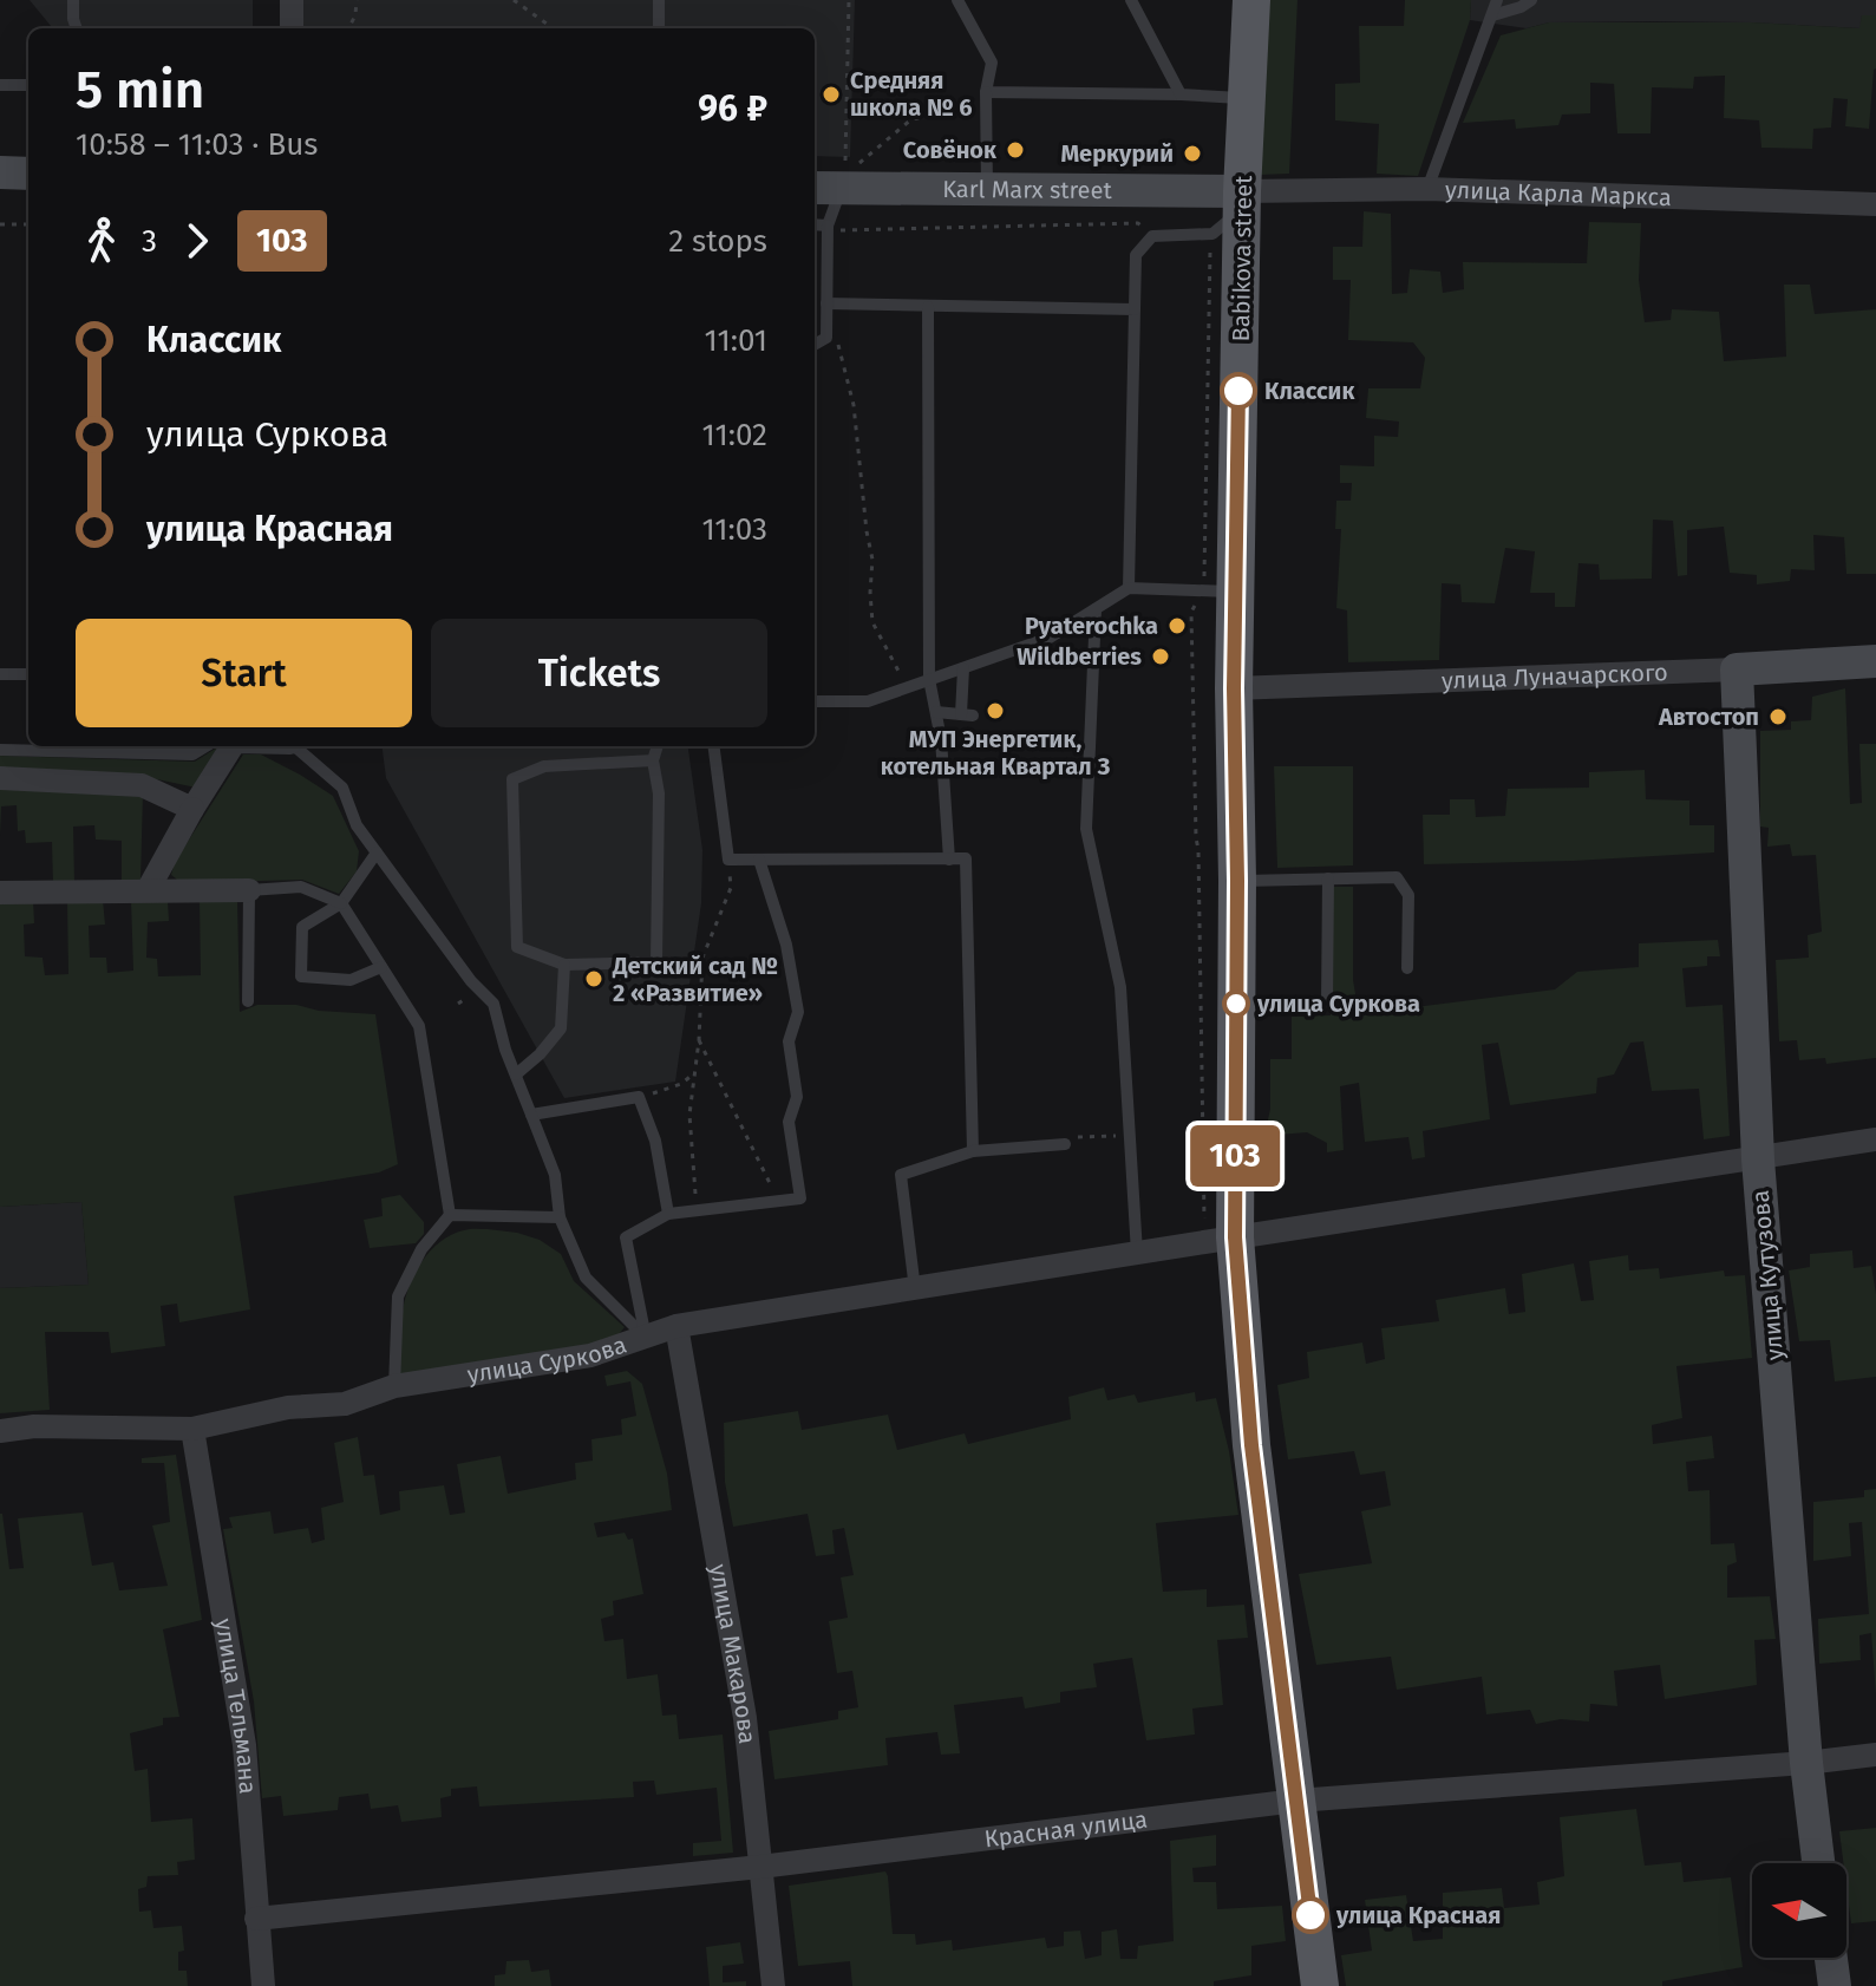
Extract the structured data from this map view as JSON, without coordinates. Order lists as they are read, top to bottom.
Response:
{
  "streets": {
    "main road": ["Babikova street"],
    "street": [
      "Karl Marx street",
      "улица Карла Маркса",
      "улица Луначарского",
      "улица Кутузова",
      "улица Суркова",
      "улица Макарова",
      "улица Тельмана",
      "Красная улица"
    ]
  },
  "crossings": [
    ["Karl Marx street", "улица Карла Маркса"],
    ["Karl Marx street", "Babikova street"],
    ["улица Карла Маркса", "Babikova street"],
    ["Babikova street", "улица Луначарского"],
    ["Babikova street", "улица Суркова"],
    ["Babikova street", "Красная улица"],
    ["улица Луначарского", "улица Кутузова"],
    ["улица Кутузова", "улица Суркова"],
    ["улица Кутузова", "Красная улица"],
    ["улица Суркова", "улица Макарова"],
    ["улица Суркова", "улица Тельмана"],
    ["улица Макарова", "Красная улица"],
    ["улица Тельмана", "Красная улица"]
  ],
  "places": [
    "Средняя школа № 6",
    "Совёнок",
    "Меркурий",
    "Классик",
    "Pyaterochka",
    "Wildberries",
    "МУП Энергетик, котельная Квартал З",
    "Автостоп",
    "Детский сад № 2 «Развитие»",
    "улица Суркова",
    "улица Красная"
  ],
  "lines": ["bus line 103"],
  "north": "left",
  "page": {
    "on_map": "103",
    "heading": ["5 min", "10:58 – 11:03 · Bus", "96 ₽"],
    "legs": ["3", "103", "2 stops"],
    "list": [
      {
        "name": "Классик",
        "value": "11:01"
      },
      {
        "name": "улица Суркова",
        "value": "11:02"
      },
      {
        "name": "улица Красная",
        "value": "11:03"
      }
    ],
    "buttons": ["Start", "Tickets"]
  }
}
